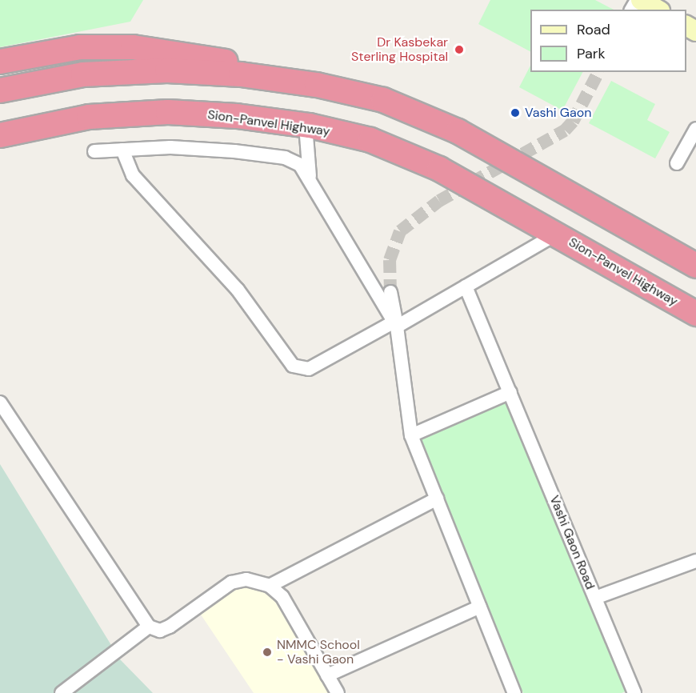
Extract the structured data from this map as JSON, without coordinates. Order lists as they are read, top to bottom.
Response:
{
  "streets": {
    "highway": ["Sion-Panvel Highway"],
    "street": ["Vashi Gaon Road"]
  },
  "places": ["Dr Kasbekar Sterling Hospital", "Vashi Gaon", "NMMC School - Vashi Gaon"],
  "legend": ["Road", "Park"]
}
